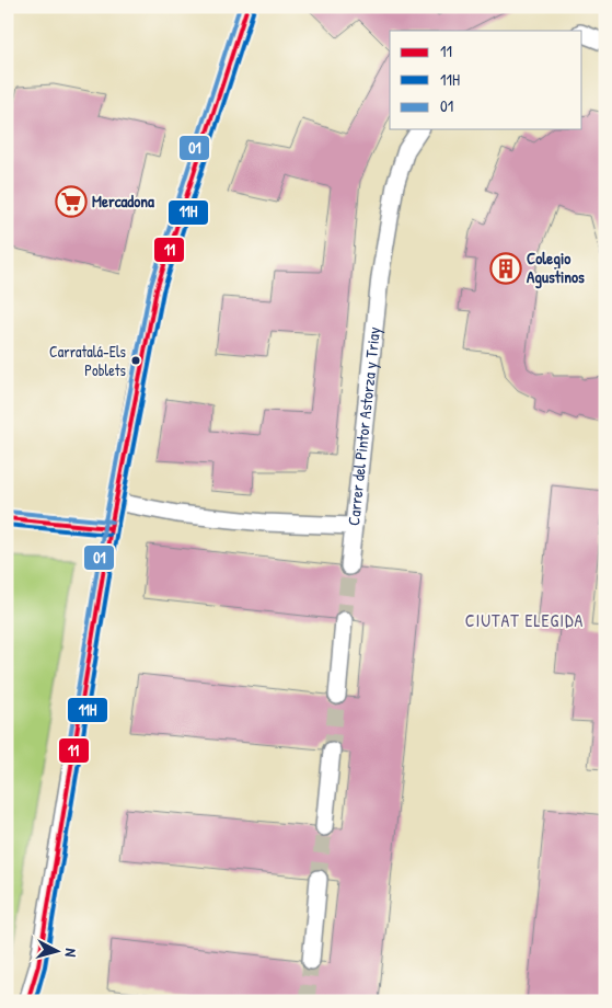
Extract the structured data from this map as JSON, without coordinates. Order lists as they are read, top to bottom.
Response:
{
  "streets": {
    "street": ["Carrer del Pintor Astorza y Triay"]
  },
  "districts": ["CIUTAT ELEGIDA"],
  "places": {
    "supermarket": ["Mercadona"],
    "building": ["Colegio Agustinos"],
    "other": ["Carratalá-Els Poblets"]
  },
  "lines": ["transit line 11", "transit line 01", "transit line 11H"],
  "legend": ["11", "11H", "01"],
  "north": "right"
}
